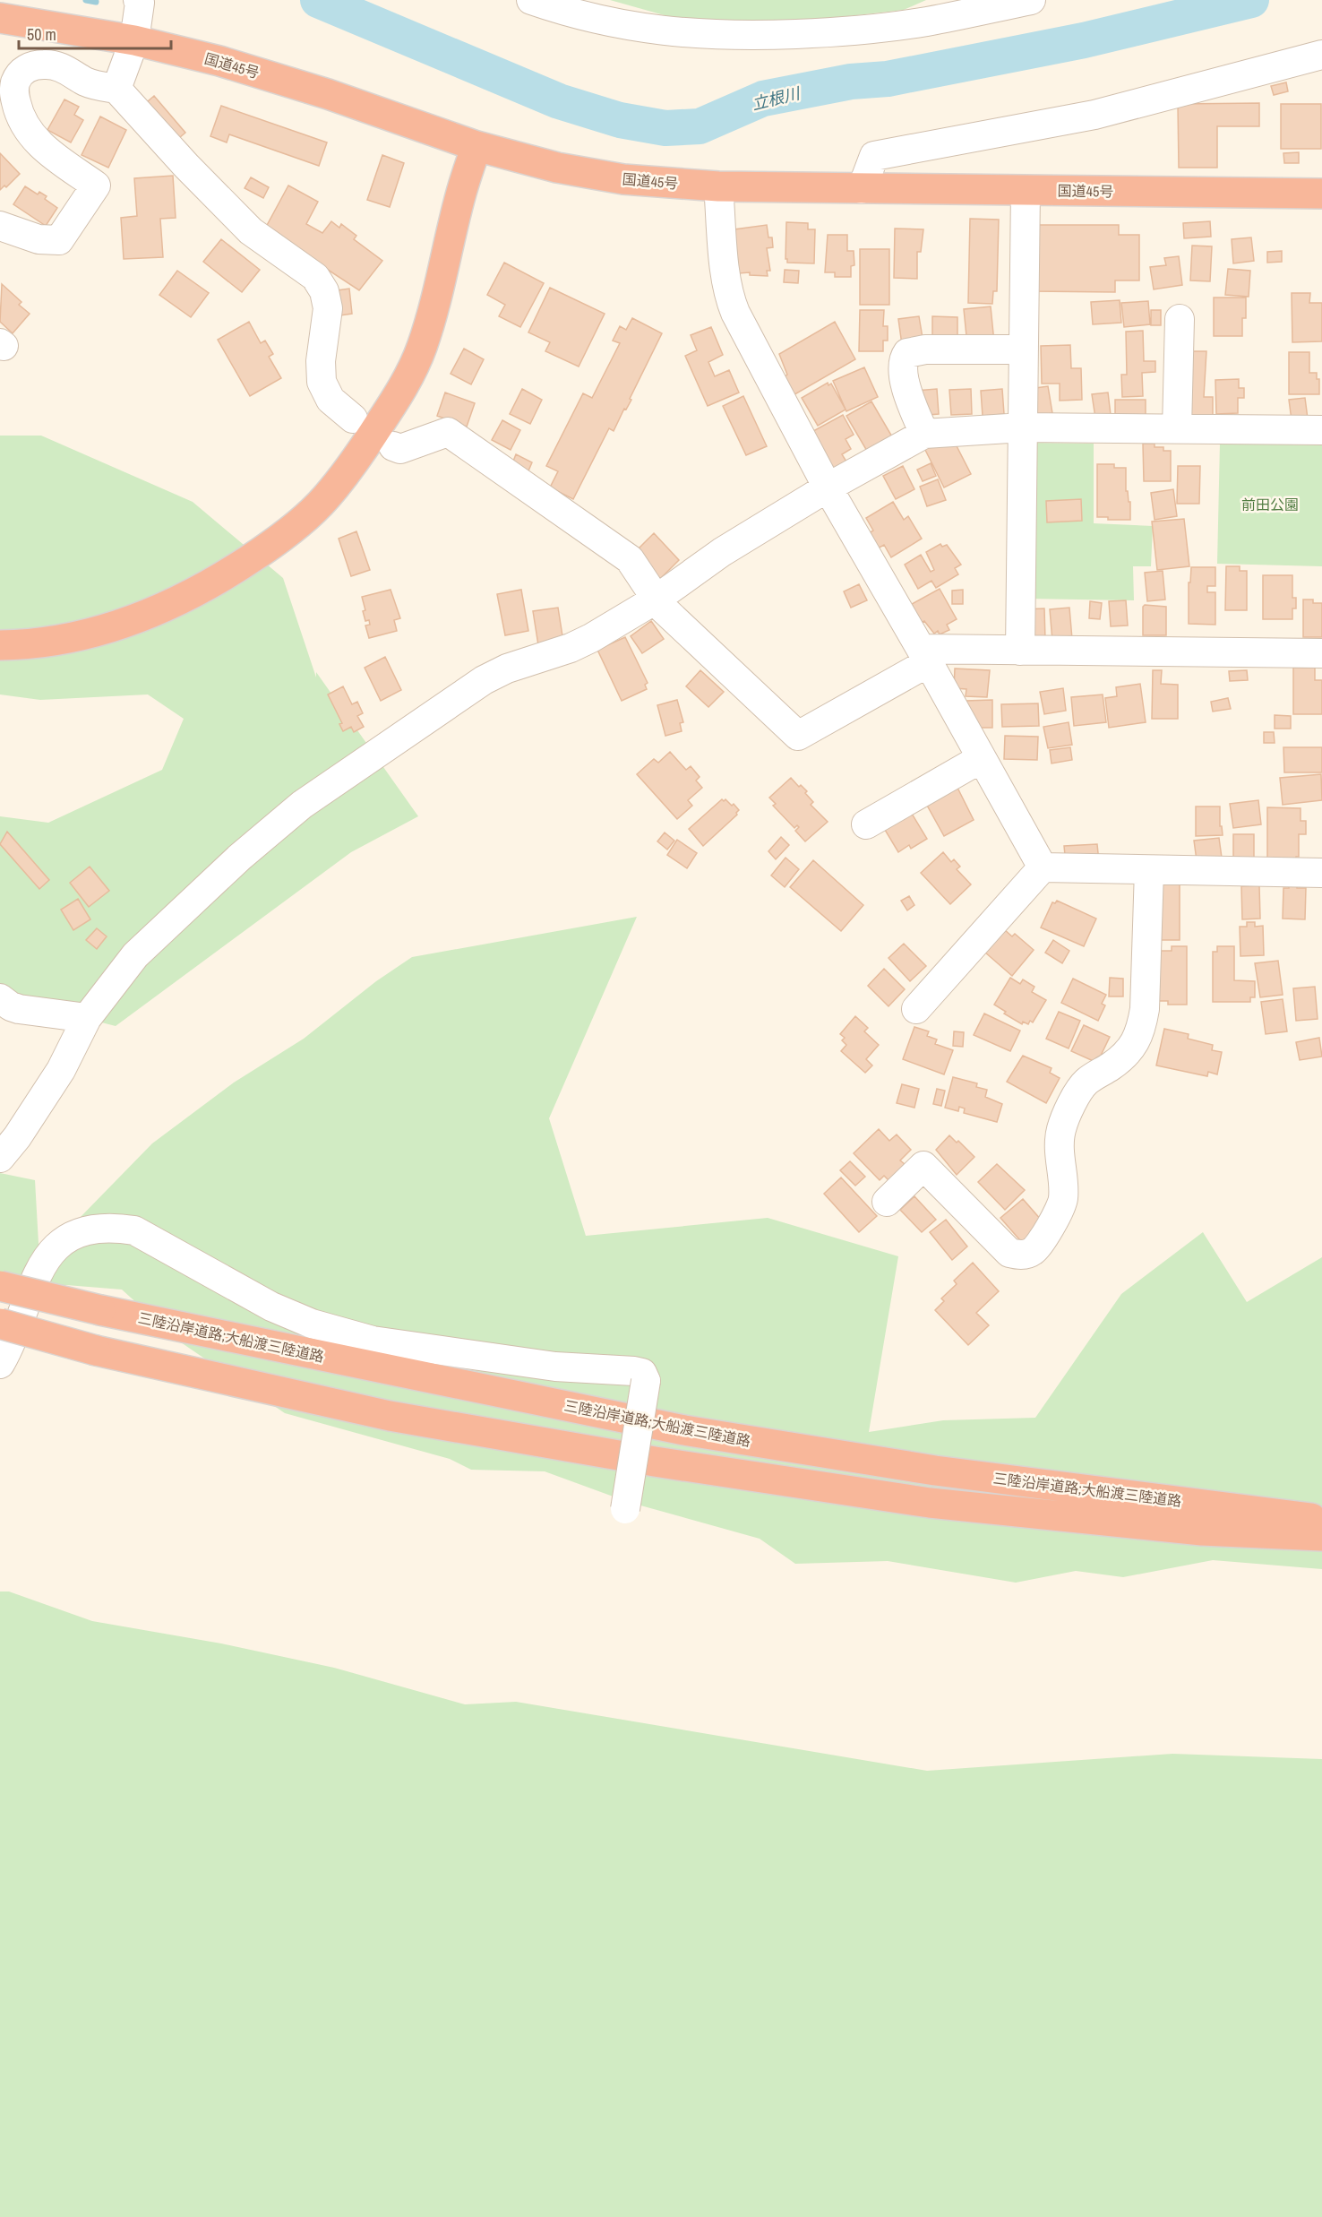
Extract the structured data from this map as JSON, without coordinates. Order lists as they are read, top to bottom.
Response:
{
  "streets": {
    "highway": ["国道45号", "三陸沿岸道路;大船渡三陸道路"]
  },
  "water": ["立根川"],
  "parks": ["前田公園"],
  "scale_bar": "50 m"
}
